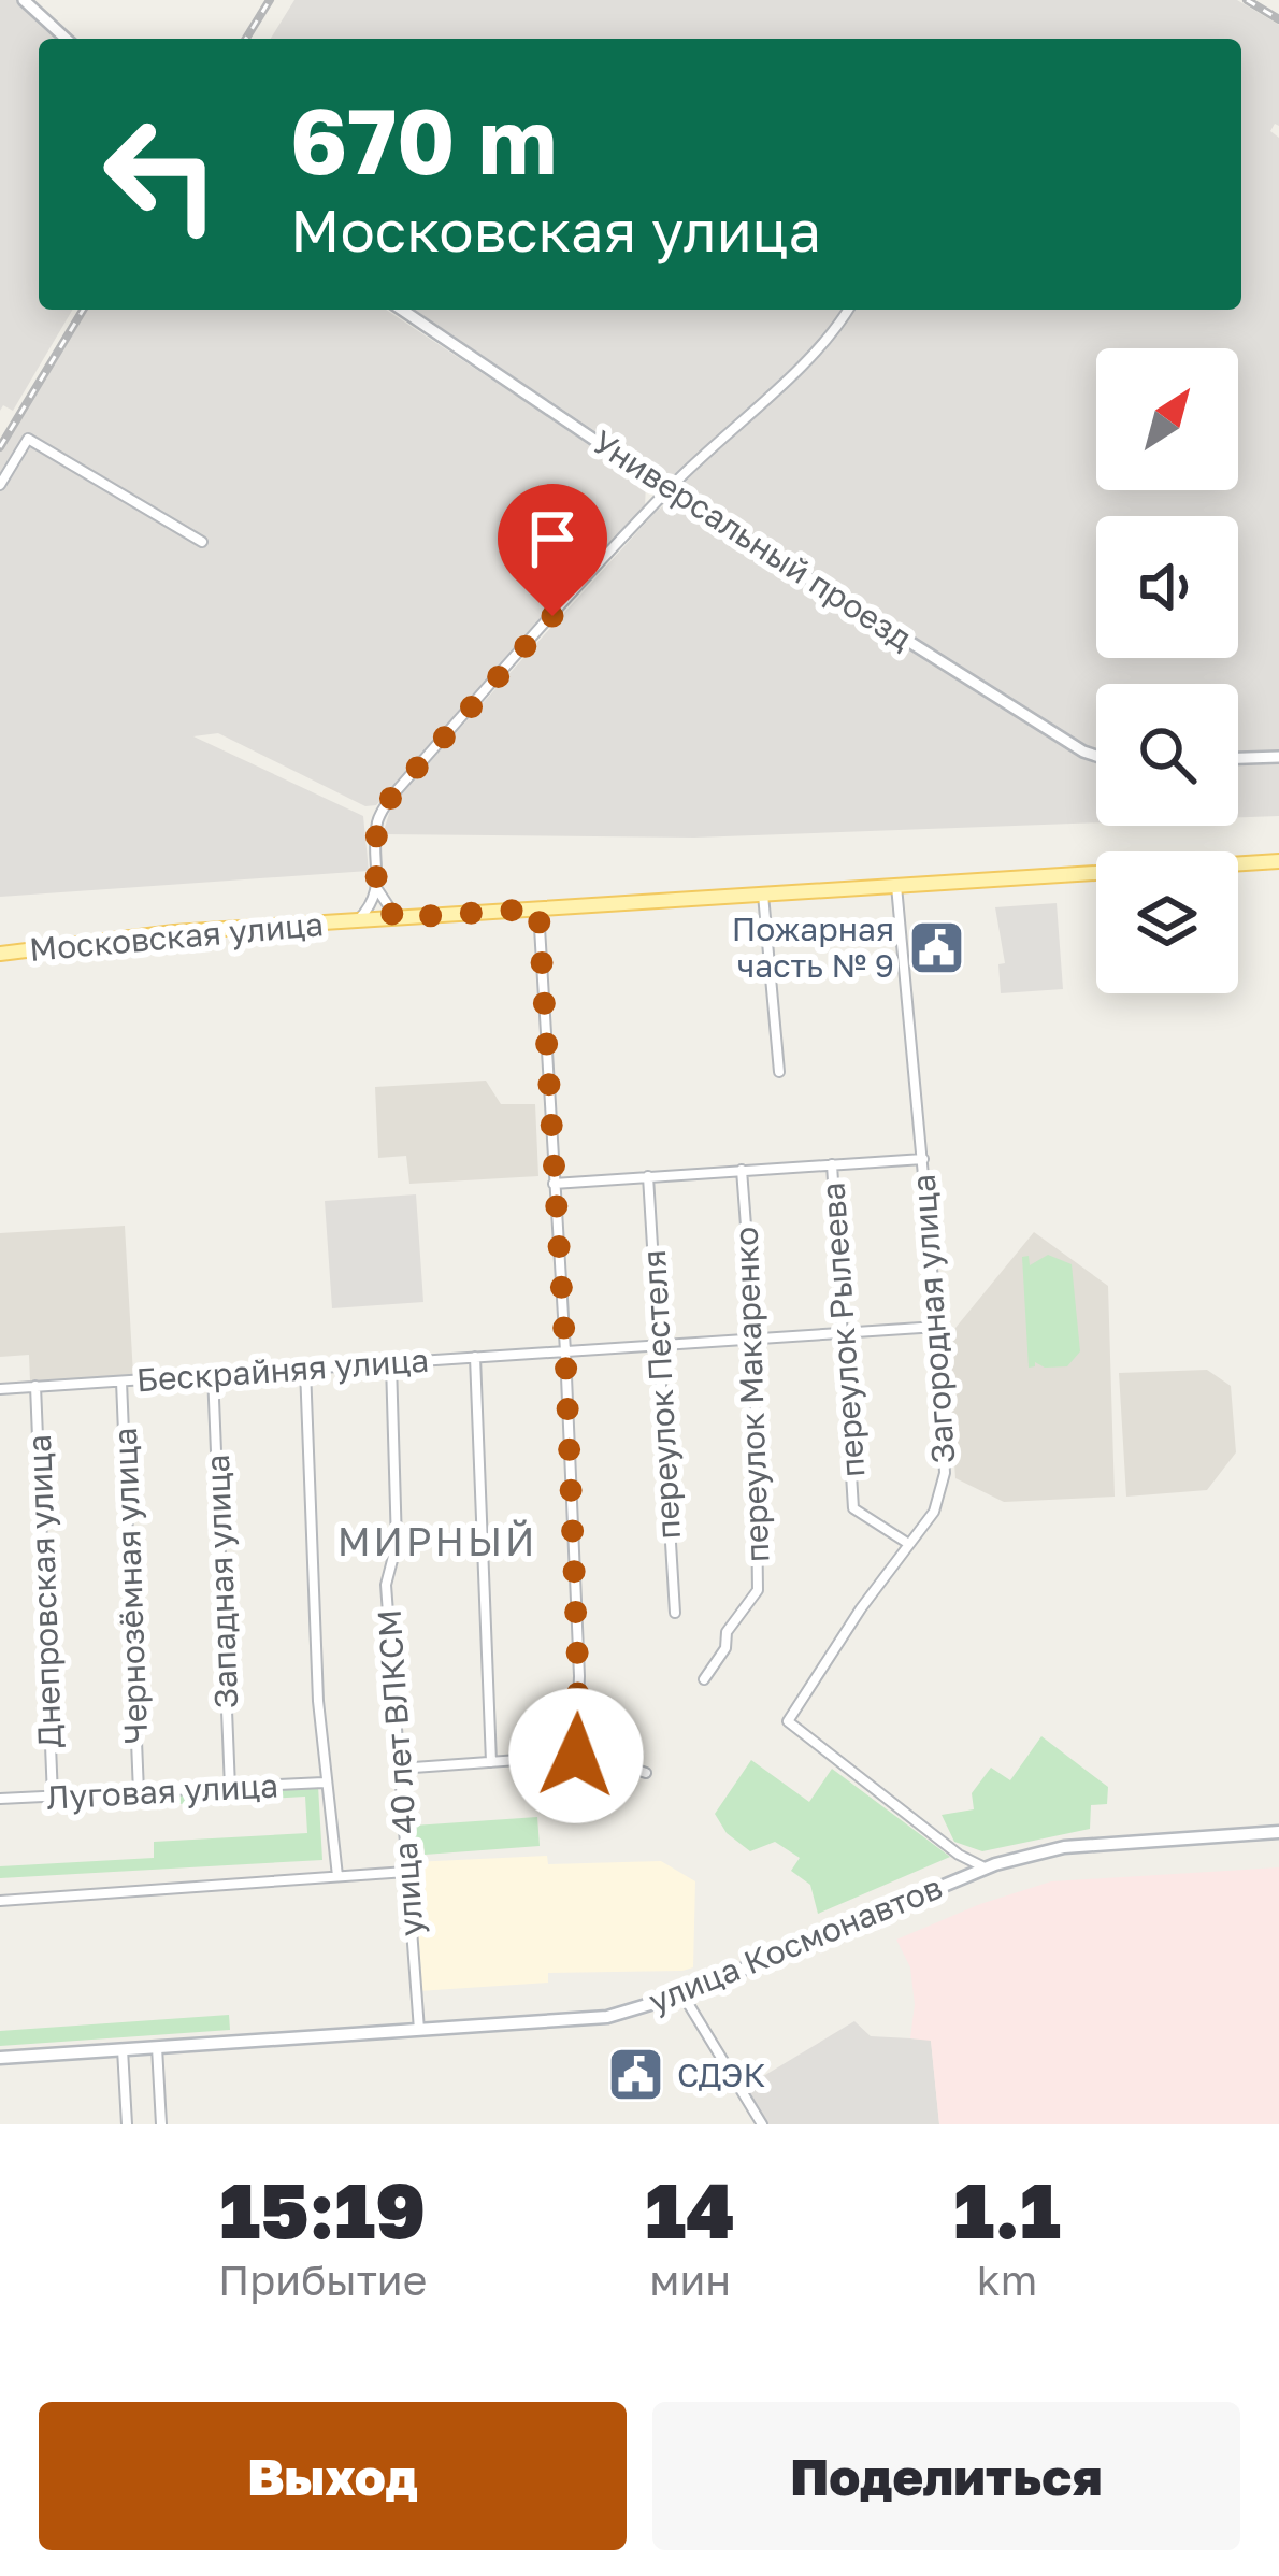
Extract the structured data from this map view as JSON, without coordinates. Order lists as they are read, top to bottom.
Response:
{
  "streets": {
    "main road": ["Московская улица", "улица Космонавтов"],
    "street": [
      "Универсальный проезд",
      "Загородная улица",
      "переулок Рылеева",
      "Бескрайняя улица",
      "переулок Пестеля",
      "переулок Макаренко",
      "Западная улица",
      "Чернозёмная улица",
      "Днепровская улица",
      "улица 40 лет ВЛКСМ",
      "Луговая улица"
    ]
  },
  "crossings": [
    ["Московская улица", "Загородная улица"],
    ["Загородная улица", "переулок Рылеева"],
    ["Загородная улица", "Бескрайняя улица"],
    ["Загородная улица", "улица Космонавтов"],
    ["переулок Рылеева", "Бескрайняя улица"],
    ["Бескрайняя улица", "переулок Пестеля"],
    ["Бескрайняя улица", "переулок Макаренко"],
    ["Бескрайняя улица", "Западная улица"],
    ["Бескрайняя улица", "Чернозёмная улица"],
    ["Бескрайняя улица", "Днепровская улица"],
    ["Бескрайняя улица", "улица 40 лет ВЛКСМ"],
    ["Западная улица", "Луговая улица"],
    ["Чернозёмная улица", "Луговая улица"],
    ["Днепровская улица", "Луговая улица"],
    ["улица 40 лет ВЛКСМ", "улица Космонавтов"]
  ],
  "districts": ["МИРНЫЙ"],
  "places": {
    "public building": ["Пожарная часть № 9", "СДЭК"]
  },
  "north": "top right",
  "page": {
    "turn": ["670 m", "Московская улица"],
    "eta": [
      "15:19",
      "Прибытие",
      "14",
      "мин",
      "1.1",
      "km"
    ],
    "buttons": ["Выход", "Поделиться"]
  }
}
